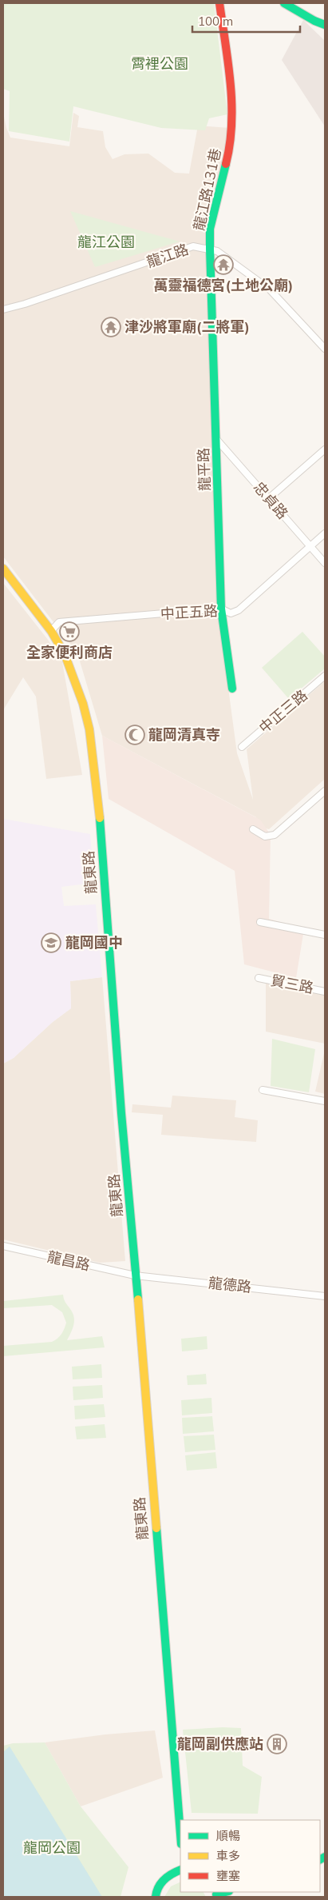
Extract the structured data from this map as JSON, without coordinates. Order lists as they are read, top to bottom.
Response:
{
  "streets": {
    "street": [
      "龍江路131巷",
      "龍江路",
      "龍平路",
      "忠貞路",
      "中正五路",
      "中正三路",
      "龍東路",
      "貿三路",
      "龍昌路",
      "龍德路"
    ]
  },
  "crossings": [
    ["龍江路131巷", "龍江路"],
    ["龍江路131巷", "龍平路"],
    ["龍江路", "龍平路"],
    ["龍平路", "忠貞路"],
    ["龍平路", "中正五路"],
    ["忠貞路", "中正五路"],
    ["中正五路", "龍東路"],
    ["龍東路", "龍昌路"],
    ["龍東路", "龍德路"],
    ["龍昌路", "龍德路"]
  ],
  "parks": ["霄裡公園", "龍江公園", "龍岡公園"],
  "places": {
    "temple": ["萬靈福德宮(土地公廟)", "津沙將軍廟(二將軍)"],
    "supermarket": ["全家便利商店"],
    "mosque": ["龍岡清真寺"],
    "school or university": ["龍岡國中"],
    "building": ["龍岡副供應站"]
  },
  "legend": ["順暢", "車多", "壅塞"],
  "scale_bar": "100 m"
}
